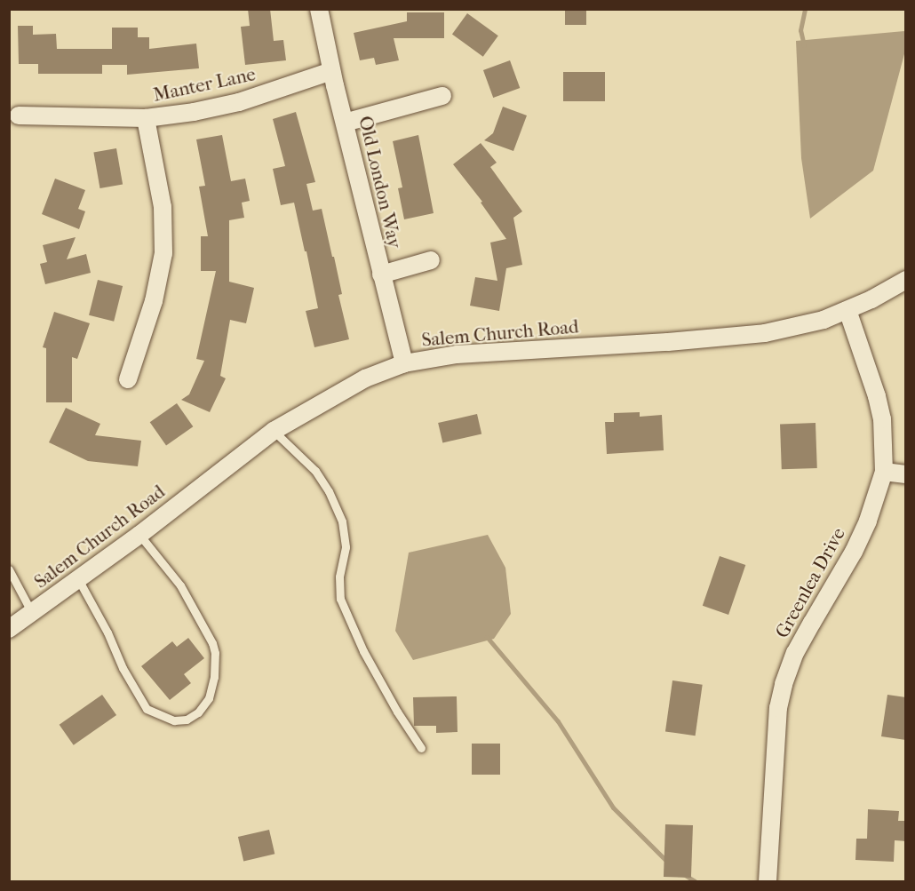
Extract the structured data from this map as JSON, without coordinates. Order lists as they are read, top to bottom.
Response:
{
  "streets": {
    "street": [
      "Manter Lane",
      "Old London Way",
      "Salem Church Road",
      "Greenlea Drive"
    ]
  },
  "crossings": [
    ["Manter Lane", "Old London Way"],
    ["Old London Way", "Salem Church Road"],
    ["Salem Church Road", "Greenlea Drive"]
  ]
}
